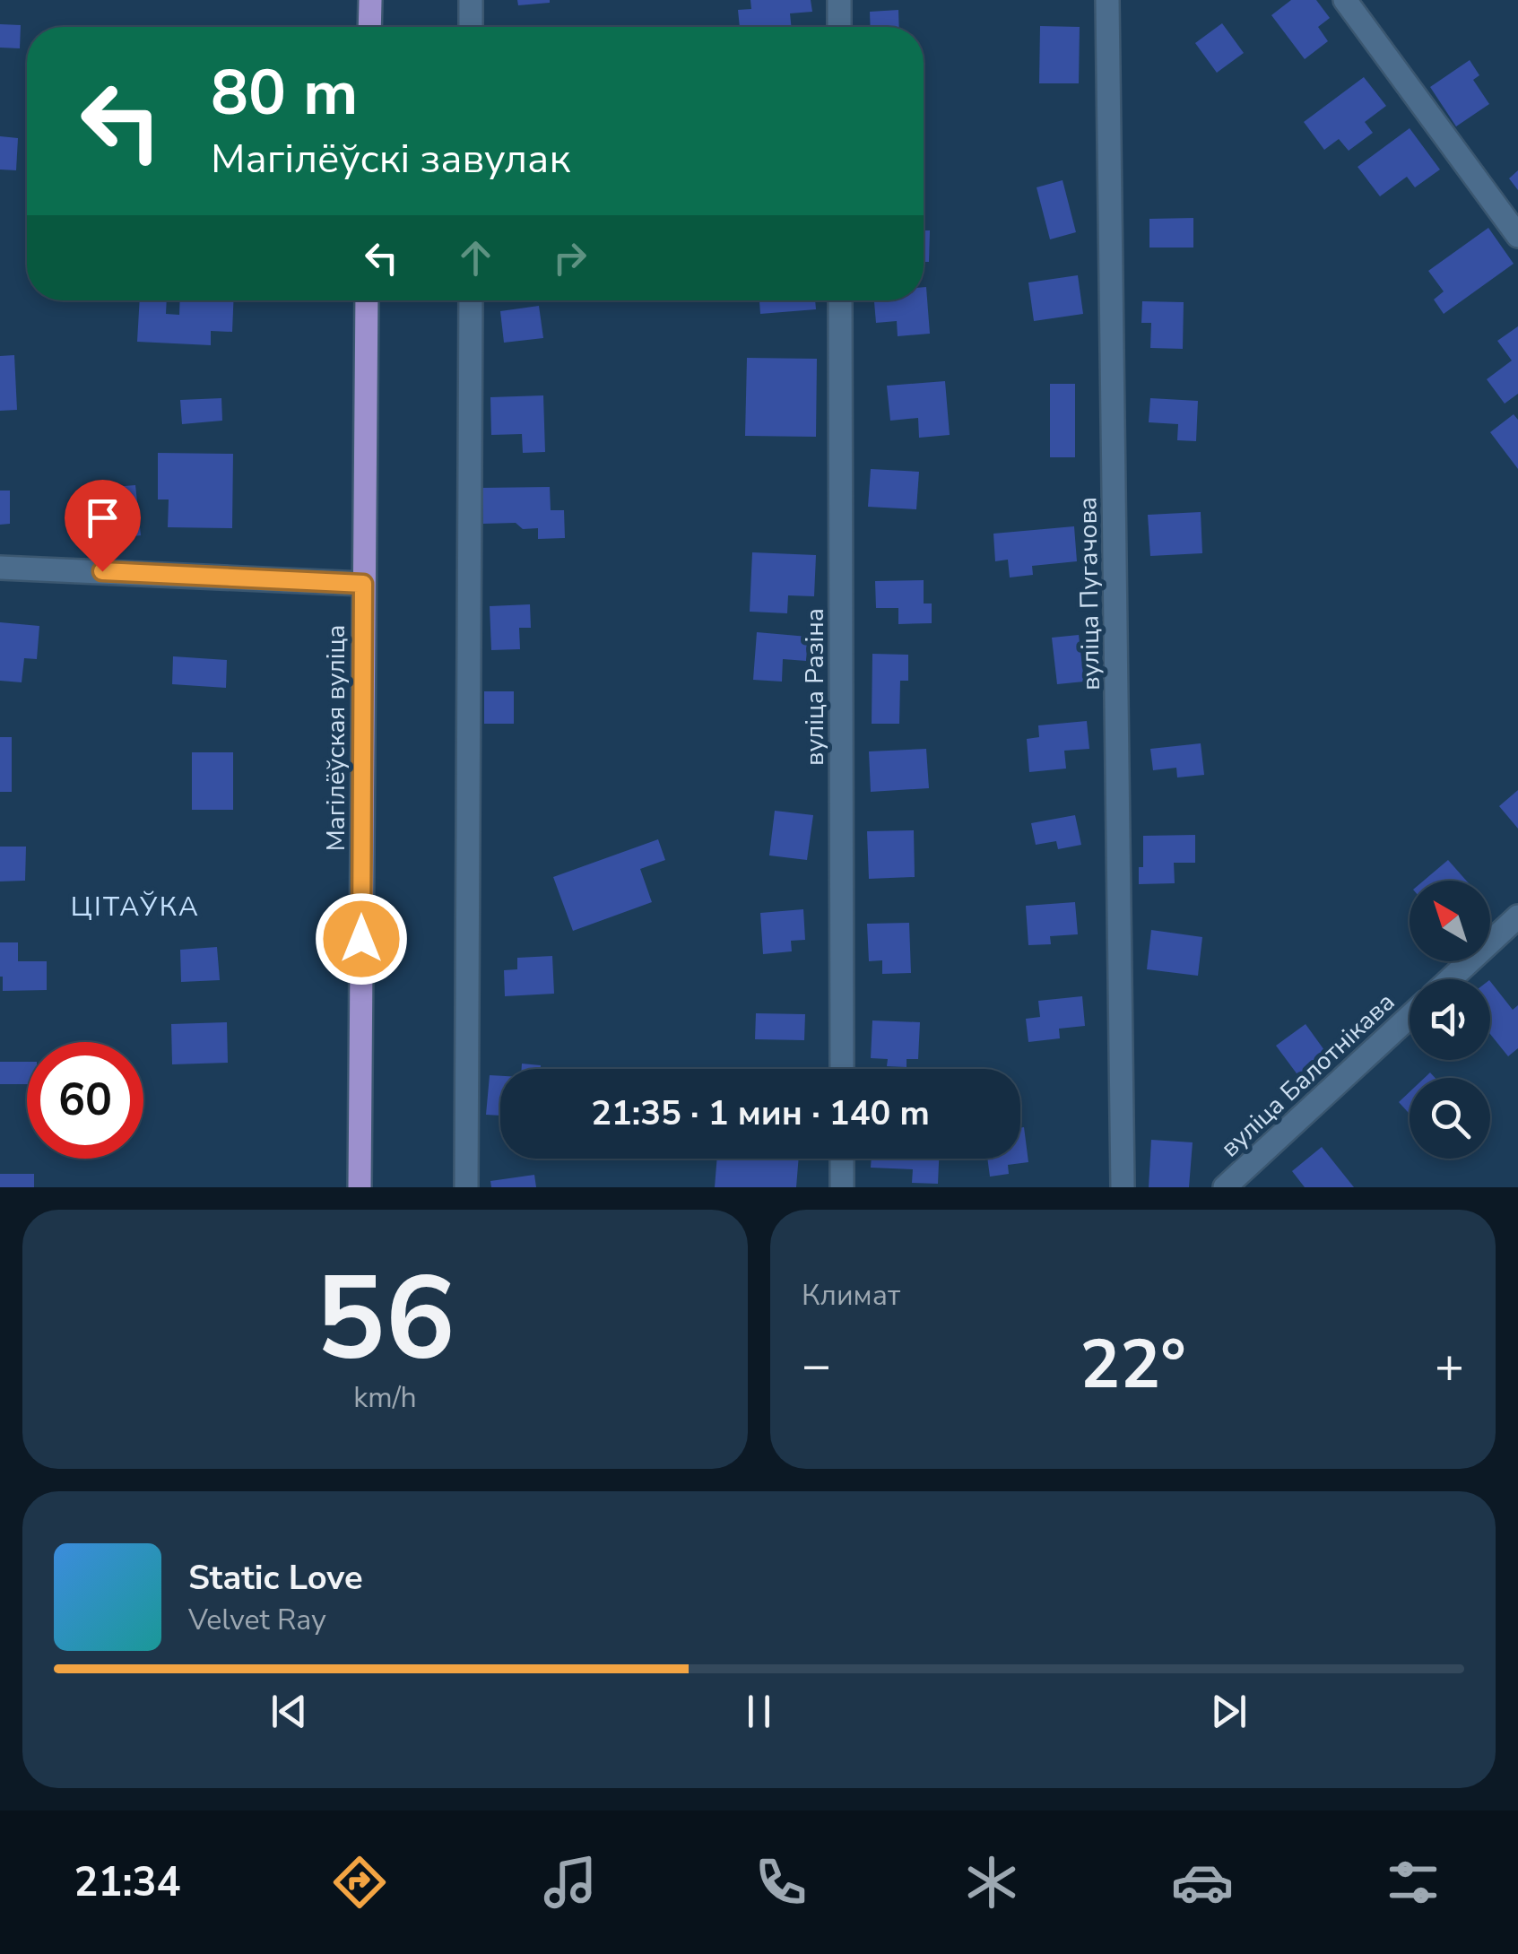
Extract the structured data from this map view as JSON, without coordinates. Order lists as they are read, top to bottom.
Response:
{
  "streets": {
    "main road": ["Магілёўская вуліца"],
    "street": ["вуліца Пугачова", "вуліца Разіна", "вуліца Балотнікава"]
  },
  "districts": ["ЦІТАЎКА"],
  "north": "top left",
  "page": {
    "turn": ["80 m", "Магілёўскі завулак"],
    "limit": "60",
    "trip": "21:35 · 1 мин · 140 m",
    "tile": [
      ["56", "km/h"],
      "Климат"
    ],
    "heat": ["−", "22°", "+"],
    "song": ["Static Love", "Velvet Ray"],
    "tabs": "21:34"
  }
}
